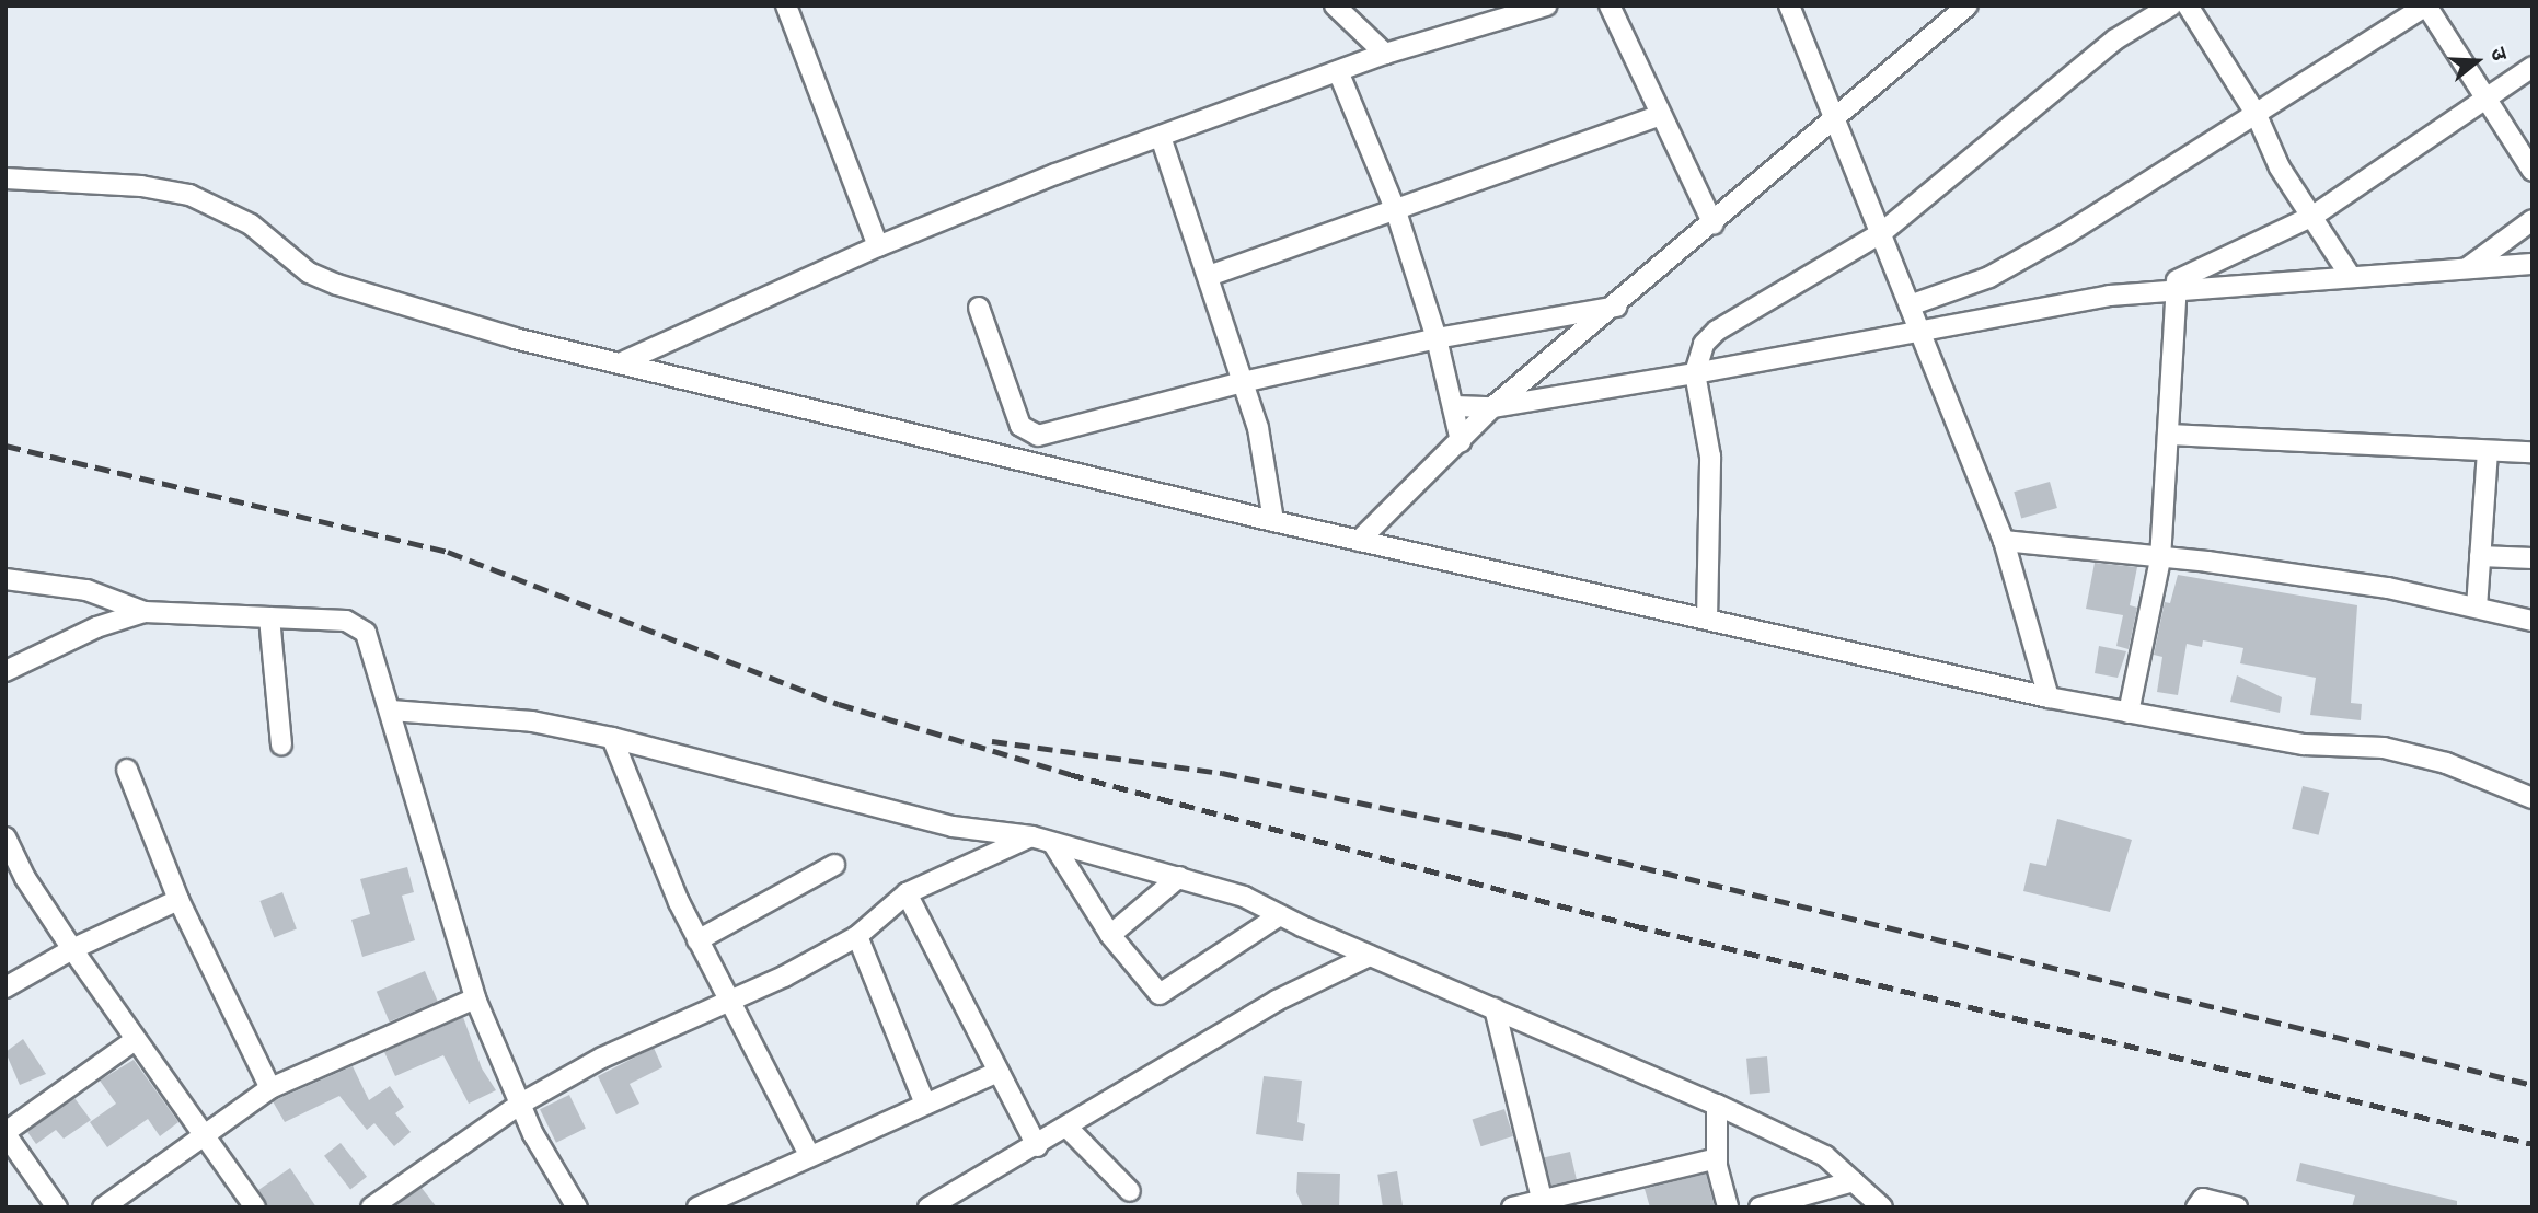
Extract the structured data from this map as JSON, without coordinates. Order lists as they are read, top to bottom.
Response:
{
  "north": "right"
}
